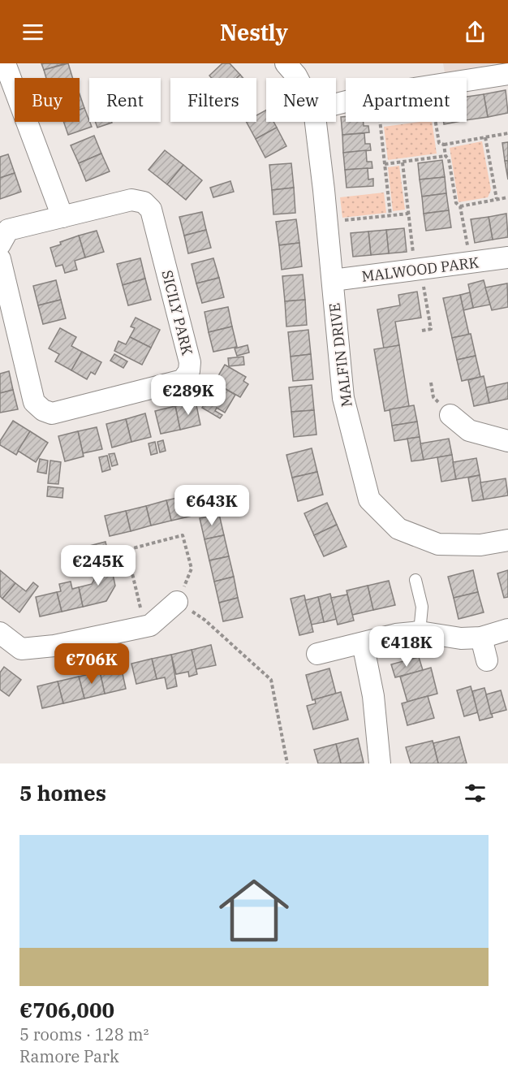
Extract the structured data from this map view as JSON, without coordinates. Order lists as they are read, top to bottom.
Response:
{
  "streets": {
    "street": ["MALWOOD PARK", "SICILY PARK", "MALFIN DRIVE"]
  },
  "crossings": [
    ["MALWOOD PARK", "MALFIN DRIVE"]
  ],
  "page": {
    "header": "Nestly",
    "chip": [
      "Buy",
      "Rent",
      "Filters",
      "New",
      "Apartment"
    ],
    "price": [
      "€289K",
      "€643K",
      "€245K",
      "€418K",
      "€706K"
    ],
    "heading": "5 homes",
    "list": [
      {
        "name": "€706,000",
        "note": "5 rooms · 128 m² · Ramore Park"
      }
    ]
  }
}
